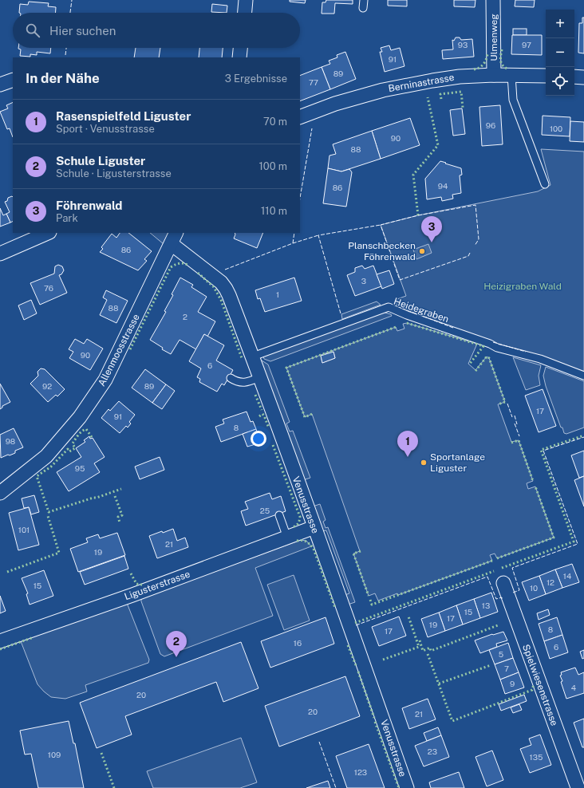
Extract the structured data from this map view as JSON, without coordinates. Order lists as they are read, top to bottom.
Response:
{
  "streets": {
    "street": [
      "Ulmenweg",
      "Berninastrasse",
      "Allenmoosstrasse",
      "Venusstrasse",
      "Ligusterstrasse",
      "Spielwiesenstrasse"
    ],
    "lane": ["Heidegraben"]
  },
  "crossings": [
    ["Ulmenweg", "Berninastrasse"],
    ["Heidegraben", "Venusstrasse"],
    ["Allenmoosstrasse", "Venusstrasse"],
    ["Venusstrasse", "Ligusterstrasse"]
  ],
  "parks": ["Heizigraben Wald"],
  "places": ["Planschbecken Föhrenwald", "Sportanlage Liguster"],
  "house_numbers": [
    "93",
    "97",
    "91",
    "89",
    "77",
    "96",
    "100",
    "90",
    "88",
    "94",
    "86",
    "86",
    "3",
    "76",
    "1",
    "88",
    "2",
    "90",
    "6",
    "92",
    "89",
    "17",
    "91",
    "8",
    "98",
    "95",
    "25",
    "101",
    "21",
    "19",
    "14",
    "12",
    "15",
    "10",
    "13",
    "15",
    "17",
    "19",
    "8",
    "17",
    "16",
    "6",
    "5",
    "7",
    "9",
    "4",
    "20",
    "20",
    "21",
    "23",
    "109",
    "135",
    "123"
  ],
  "page": {
    "map_buttons": ["+", "−"],
    "search": "Hier suchen",
    "heading": ["In der Nähe", "3 Ergebnisse"],
    "list": [
      {
        "mark": "1",
        "name": "Rasenspielfeld Liguster",
        "note": "Sport · Venusstrasse",
        "value": "70 m"
      },
      {
        "mark": "2",
        "name": "Schule Liguster",
        "note": "Schule · Ligusterstrasse",
        "value": "100 m"
      },
      {
        "mark": "3",
        "name": "Föhrenwald",
        "note": "Park",
        "value": "110 m"
      }
    ],
    "pins": ["3", "1", "2"]
  }
}
